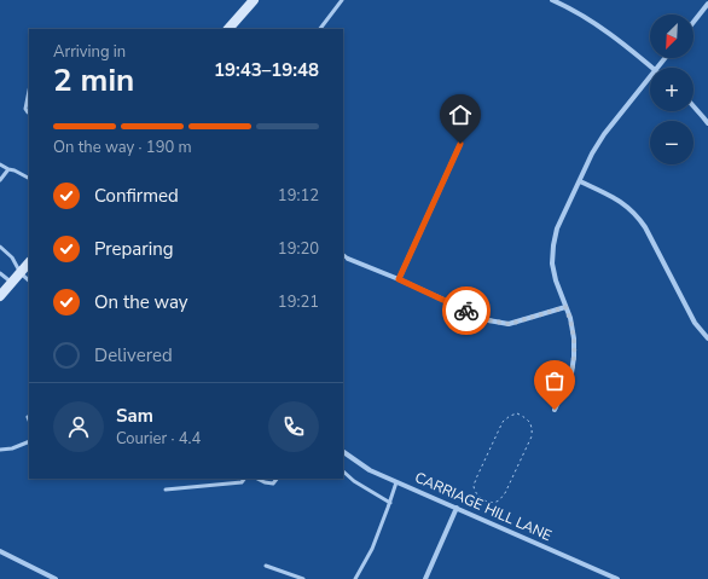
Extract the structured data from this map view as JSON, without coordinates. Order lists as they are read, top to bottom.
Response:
{
  "streets": {
    "street": ["CARRIAGE HILL LANE"]
  },
  "north": "bottom left",
  "page": {
    "map_buttons": ["+", "−"],
    "heading": ["2 min", "Arriving in", "19:43–19:48"],
    "panel": ["Sam", "Courier · 4.4"],
    "bar": "On the way · 190 m",
    "list": [
      ["Confirmed", "19:12"],
      ["Preparing", "19:20"],
      ["On the way", "19:21"],
      "Delivered"
    ]
  }
}
